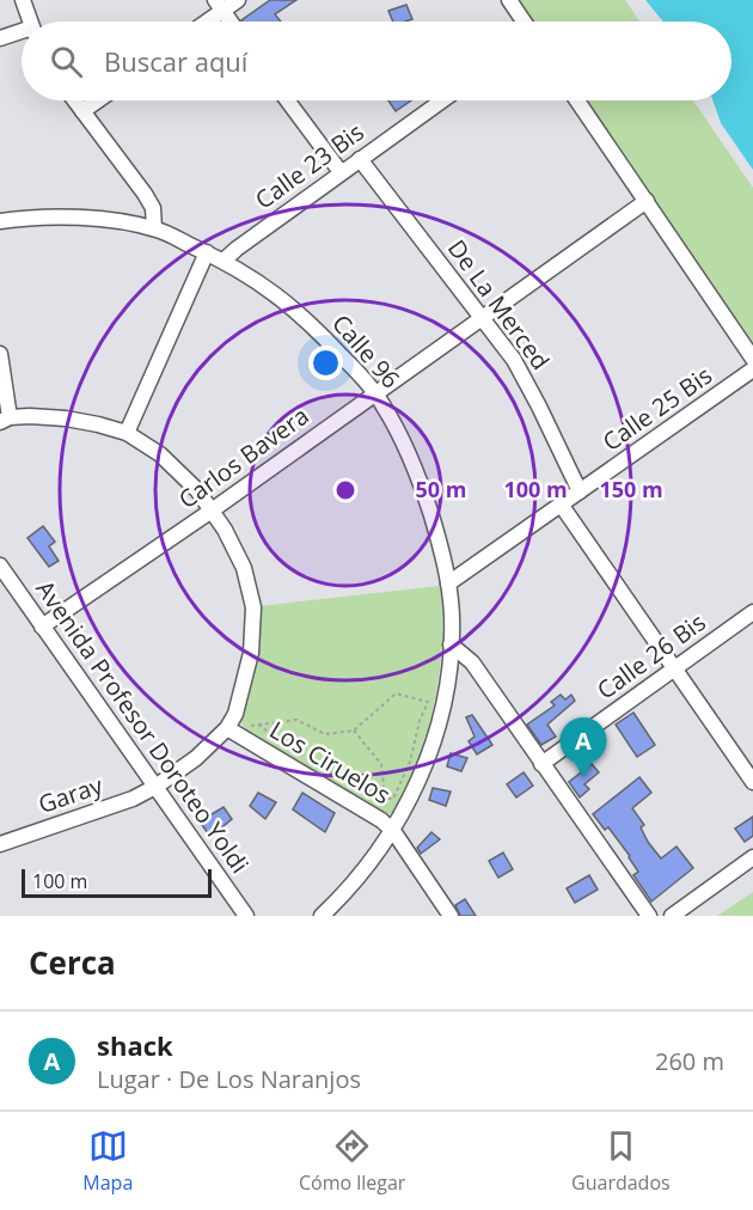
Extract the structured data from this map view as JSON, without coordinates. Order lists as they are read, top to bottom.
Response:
{
  "streets": {
    "street": [
      "Calle 23 Bis",
      "De La Merced",
      "Calle 96",
      "Calle 25 Bis",
      "Carlos Bavera",
      "Calle 26 Bis",
      "Avenida Profesor Doroteo Yoldi",
      "Los Ciruelos",
      "Garay"
    ]
  },
  "crossings": [
    ["Calle 23 Bis", "De La Merced"],
    ["Calle 23 Bis", "Calle 96"],
    ["De La Merced", "Calle 25 Bis"],
    ["De La Merced", "Carlos Bavera"],
    ["Calle 96", "Calle 25 Bis"],
    ["Calle 96", "Carlos Bavera"],
    ["Calle 96", "Los Ciruelos"],
    ["Carlos Bavera", "Avenida Profesor Doroteo Yoldi"],
    ["Avenida Profesor Doroteo Yoldi", "Garay"],
    ["Los Ciruelos", "Garay"]
  ],
  "scale_bar": "100 m",
  "page": {
    "search": "Buscar aquí",
    "pins": "A",
    "scale": "100 m",
    "heading": "Cerca",
    "list": [
      {
        "mark": "A",
        "name": "shack",
        "note": "Lugar · De Los Naranjos",
        "value": "260 m"
      }
    ],
    "nav": ["Mapa", "Cómo llegar", "Guardados"]
  },
  "rings": ["50 m", "100 m", "150 m"]
}
